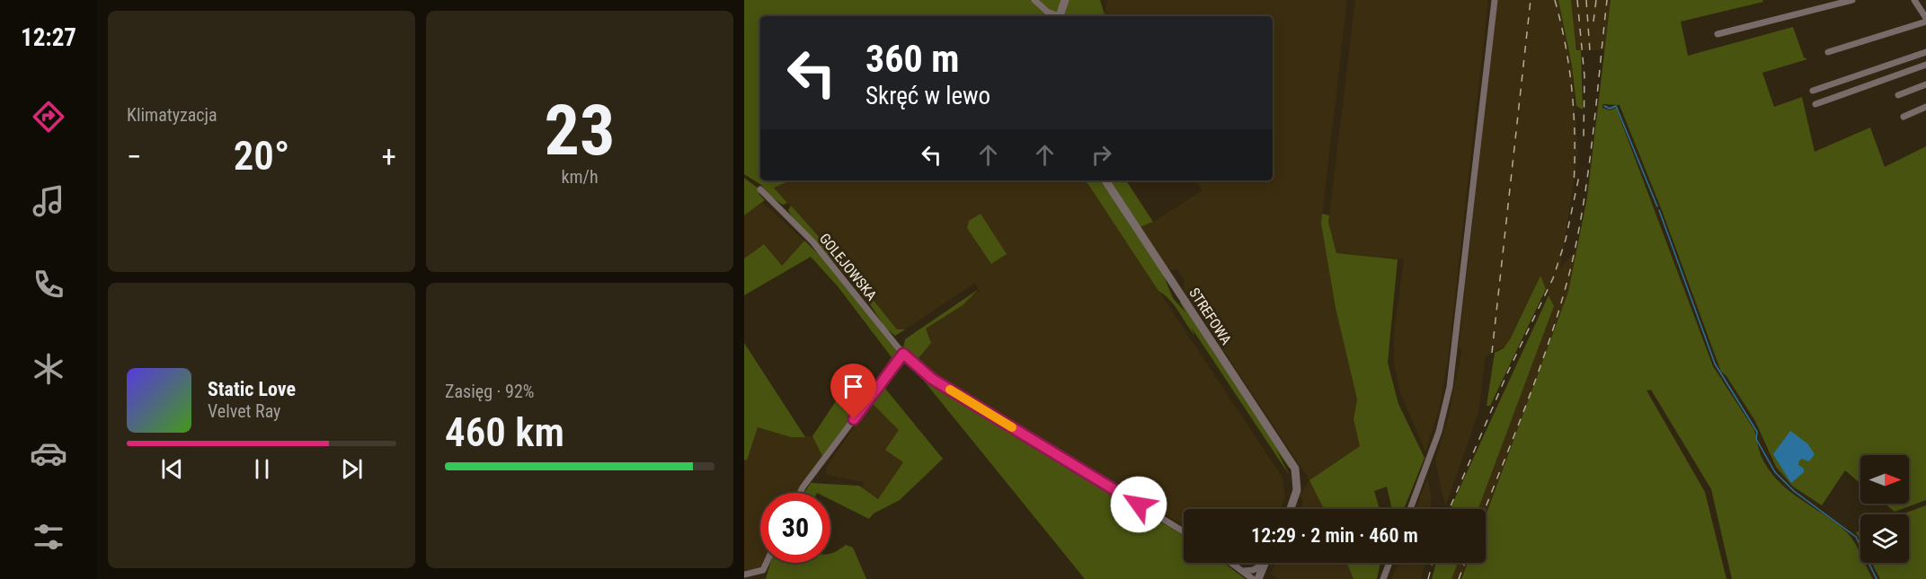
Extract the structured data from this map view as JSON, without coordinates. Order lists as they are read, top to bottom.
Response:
{
  "streets": {
    "street": ["GOLEJOWSKA", "STREFOWA"]
  },
  "north": "right",
  "page": {
    "tabs": "12:27",
    "tile": [
      "Klimatyzacja",
      ["23", "km/h"],
      ["Zasięg · 92%", "460 km"]
    ],
    "turn": ["360 m", "Skręć w lewo"],
    "heat": ["−", "20°", "+"],
    "song": ["Static Love", "Velvet Ray"],
    "limit": "30",
    "trip": "12:29 · 2 min · 460 m"
  }
}
